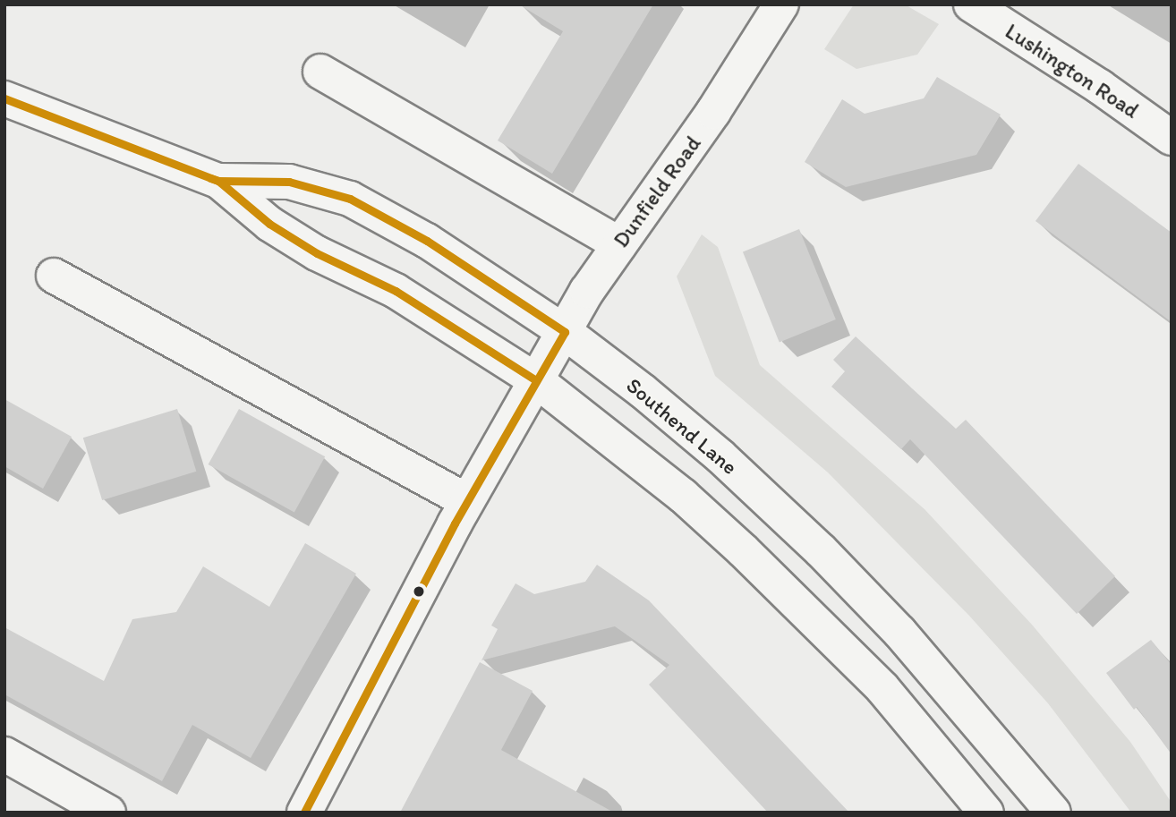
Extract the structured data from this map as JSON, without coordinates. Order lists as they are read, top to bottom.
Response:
{
  "streets": {
    "main road": ["Lushington Road", "Dunfield Road", "Southend Lane"]
  },
  "crossings": [
    ["Dunfield Road", "Southend Lane"]
  ]
}
